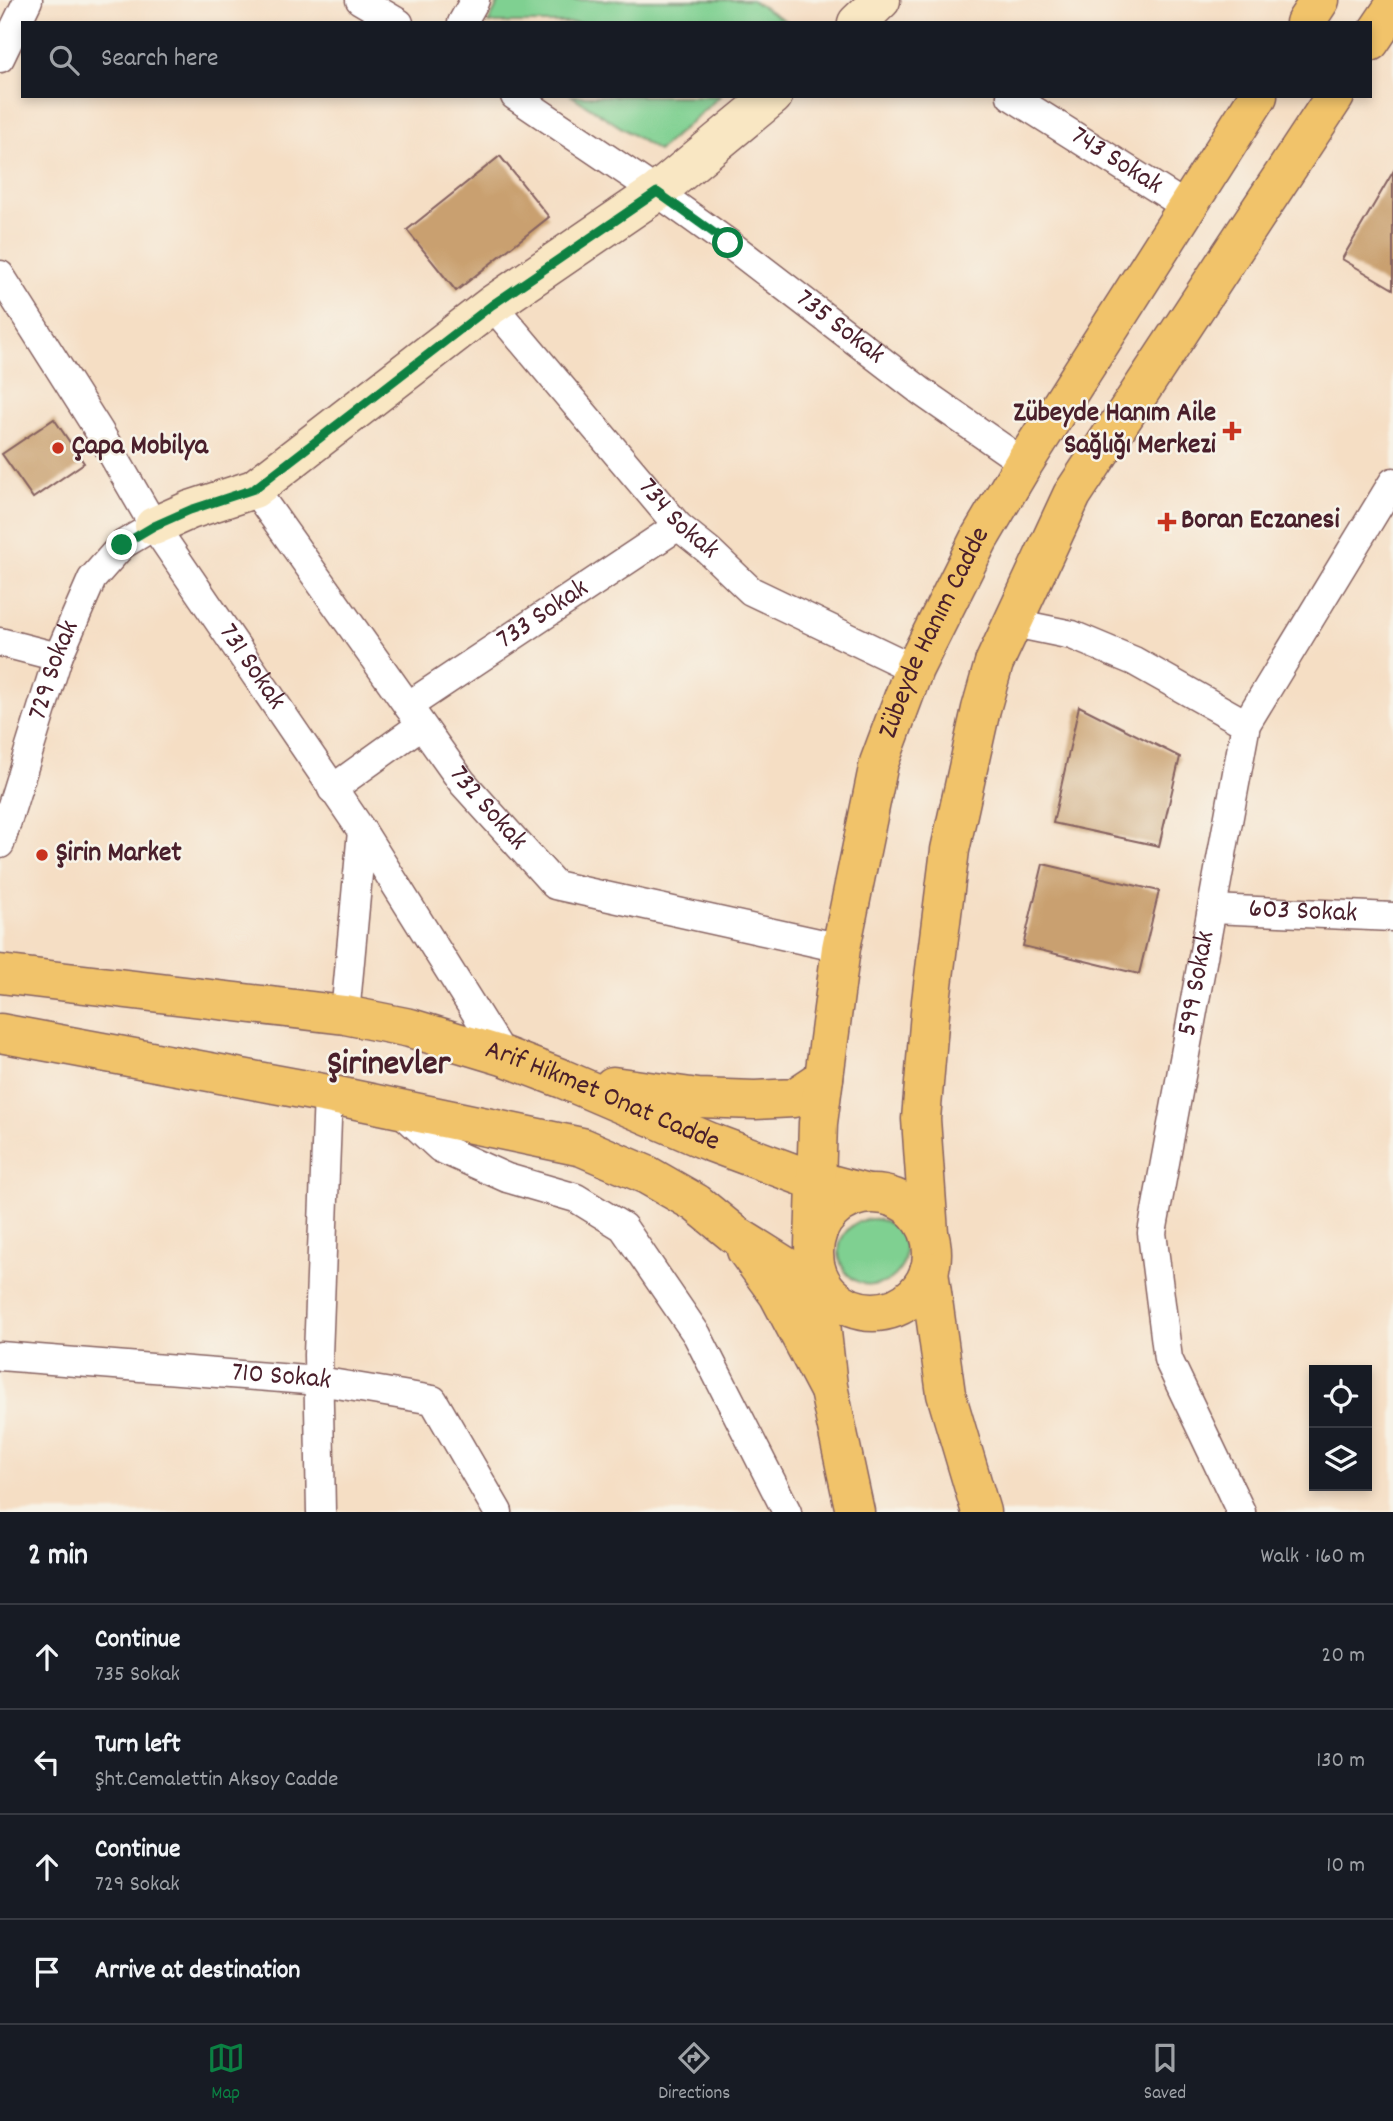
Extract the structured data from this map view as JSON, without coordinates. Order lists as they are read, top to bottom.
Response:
{
  "streets": {
    "main road": ["Zübeyde Hanım Cadde", "Arif Hikmet Onat Cadde"],
    "street": [
      "743 Sokak",
      "735 Sokak",
      "734 Sokak",
      "733 Sokak",
      "731 Sokak",
      "729 Sokak",
      "732 Sokak",
      "603 Sokak",
      "599 Sokak",
      "710 Sokak"
    ]
  },
  "crossings": [
    ["743 Sokak", "Zübeyde Hanım Cadde"],
    ["735 Sokak", "Zübeyde Hanım Cadde"],
    ["734 Sokak", "733 Sokak"],
    ["734 Sokak", "Zübeyde Hanım Cadde"],
    ["733 Sokak", "731 Sokak"],
    ["733 Sokak", "732 Sokak"],
    ["Zübeyde Hanım Cadde", "732 Sokak"],
    ["Zübeyde Hanım Cadde", "Arif Hikmet Onat Cadde"],
    ["731 Sokak", "729 Sokak"],
    ["731 Sokak", "Arif Hikmet Onat Cadde"],
    ["603 Sokak", "599 Sokak"]
  ],
  "districts": ["Şirinevler"],
  "places": {
    "health": ["Zübeyde Hanım Aile Sağlığı Merkezi", "Boran Eczanesi"],
    "other": ["Çapa Mobilya", "Şirin Market"]
  },
  "page": {
    "search": "Search here",
    "heading": ["2 min", "Walk · 160 m"],
    "list": [
      ["Continue", "735 Sokak", "20 m"],
      ["Turn left", "Şht.Cemalettin Aksoy Cadde", "130 m"],
      ["Continue", "729 Sokak", "10 m"],
      "Arrive at destination"
    ],
    "nav": ["Map", "Directions", "Saved"]
  }
}
